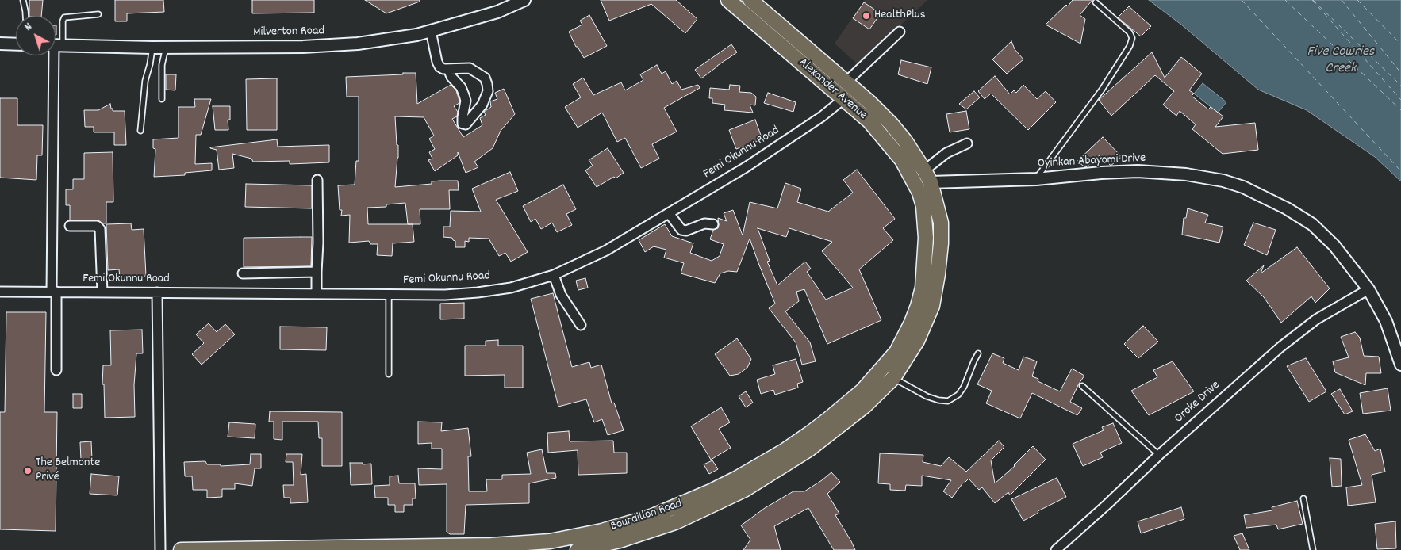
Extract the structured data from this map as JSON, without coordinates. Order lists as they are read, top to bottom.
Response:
{
  "streets": {
    "main road": ["Alexander Avenue", "Bourdillon Road"],
    "street": [
      "Milverton Road",
      "Femi Okunnu Road",
      "Oyinkan Abayomi Drive",
      "Oroke Drive"
    ]
  },
  "crossings": [
    ["Alexander Avenue", "Femi Okunnu Road"],
    ["Alexander Avenue", "Oyinkan Abayomi Drive"],
    ["Alexander Avenue", "Bourdillon Road"],
    ["Oyinkan Abayomi Drive", "Oroke Drive"],
    ["Oyinkan Abayomi Drive", "Bourdillon Road"]
  ],
  "water": ["Five Cowries Creek"],
  "places": ["HealthPlus", "The Belmonte Privé"],
  "north": "top left"
}
